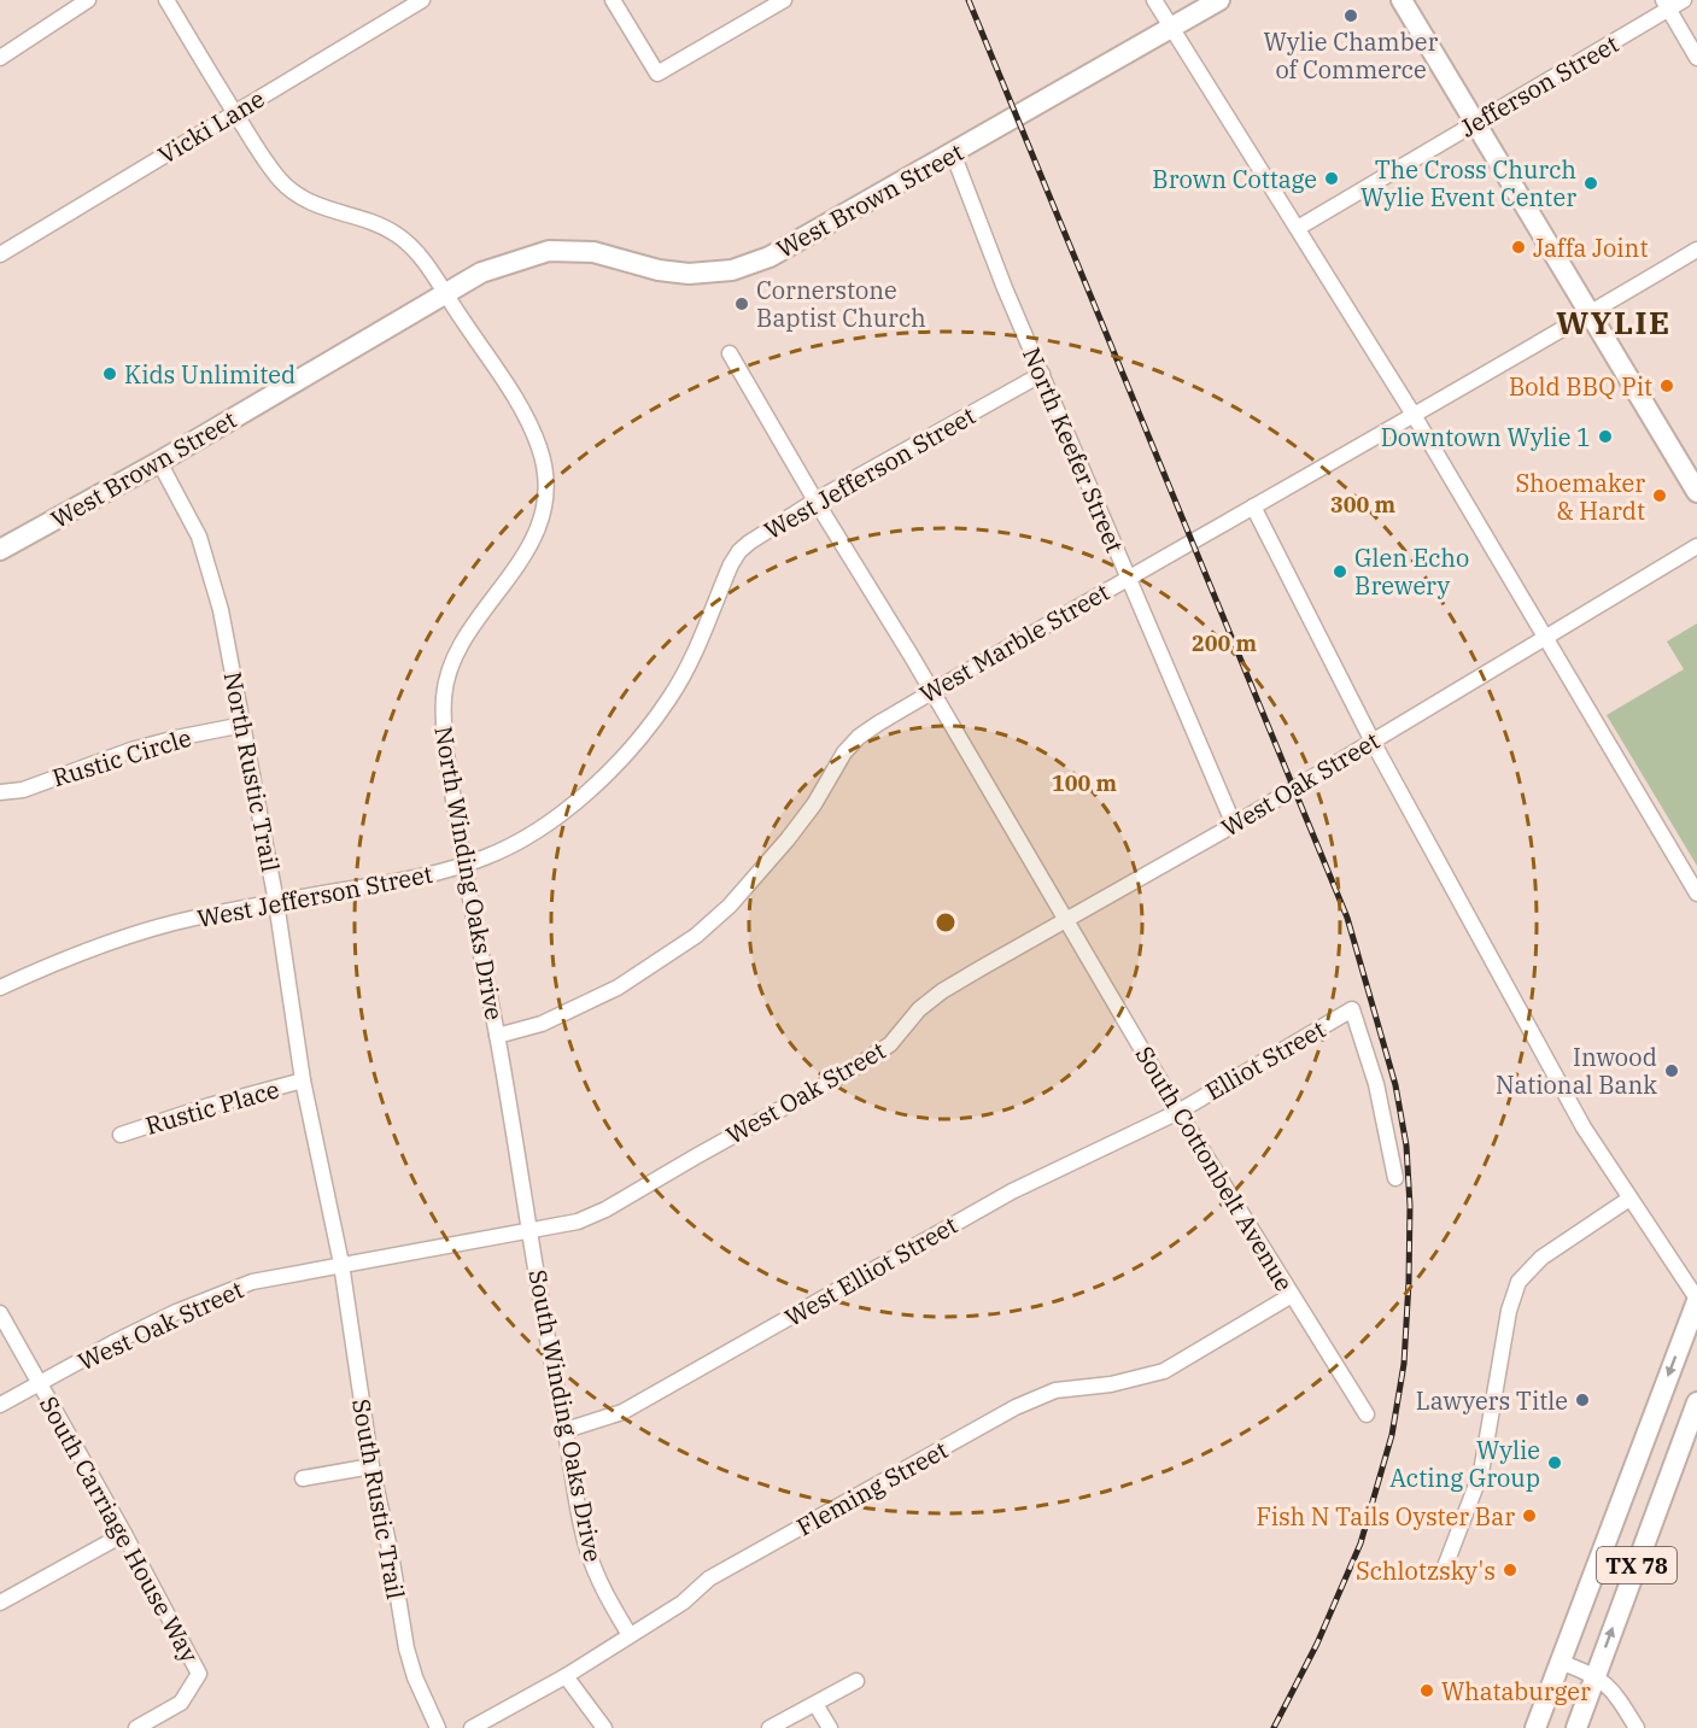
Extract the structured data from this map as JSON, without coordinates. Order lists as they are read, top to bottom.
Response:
{
  "streets": {
    "main road": ["West Brown Street", "TX 78"],
    "street": [
      "Jefferson Street",
      "Vicki Lane",
      "North Keefer Street",
      "West Jefferson Street",
      "West Marble Street",
      "Rustic Circle",
      "North Rustic Trail",
      "West Oak Street",
      "North Winding Oaks Drive",
      "Elliot Street",
      "Rustic Place",
      "South Cottonbelt Avenue",
      "West Elliot Street",
      "South Winding Oaks Drive",
      "Fleming Street",
      "South Rustic Trail",
      "South Carriage House Way"
    ]
  },
  "crossings": [
    ["Vicki Lane", "North Winding Oaks Drive"],
    ["West Brown Street", "North Keefer Street"],
    ["West Brown Street", "North Rustic Trail"],
    ["West Brown Street", "North Winding Oaks Drive"],
    ["North Keefer Street", "West Jefferson Street"],
    ["North Keefer Street", "West Marble Street"],
    ["North Keefer Street", "West Oak Street"],
    ["West Jefferson Street", "North Rustic Trail"],
    ["West Jefferson Street", "North Winding Oaks Drive"],
    ["West Jefferson Street", "South Cottonbelt Avenue"],
    ["West Marble Street", "North Winding Oaks Drive"],
    ["West Marble Street", "South Cottonbelt Avenue"],
    ["Rustic Circle", "North Rustic Trail"],
    ["North Rustic Trail", "West Oak Street"],
    ["North Rustic Trail", "Rustic Place"],
    ["North Rustic Trail", "South Rustic Trail"],
    ["West Oak Street", "North Winding Oaks Drive"],
    ["West Oak Street", "South Cottonbelt Avenue"],
    ["West Oak Street", "South Winding Oaks Drive"],
    ["West Oak Street", "South Rustic Trail"],
    ["West Oak Street", "South Carriage House Way"],
    ["North Winding Oaks Drive", "South Winding Oaks Drive"],
    ["Elliot Street", "South Cottonbelt Avenue"],
    ["Elliot Street", "West Elliot Street"],
    ["South Cottonbelt Avenue", "West Elliot Street"],
    ["South Cottonbelt Avenue", "Fleming Street"],
    ["West Elliot Street", "South Winding Oaks Drive"],
    ["South Winding Oaks Drive", "Fleming Street"]
  ],
  "districts": ["WYLIE"],
  "places": [
    "Wylie Chamber of Commerce",
    "Brown Cottage",
    "The Cross Church Wylie Event Center",
    "Jaffa Joint",
    "Cornerstone Baptist Church",
    "Kids Unlimited",
    "Bold BBQ Pit",
    "Downtown Wylie 1",
    "Shoemaker & Hardt",
    "Glen Echo Brewery",
    "Inwood National Bank",
    "Lawyers Title",
    "Wylie Acting Group",
    "Fish N Tails Oyster Bar",
    "Schlotzsky's",
    "Whataburger"
  ],
  "rings": ["300 m", "200 m", "100 m"]
}
